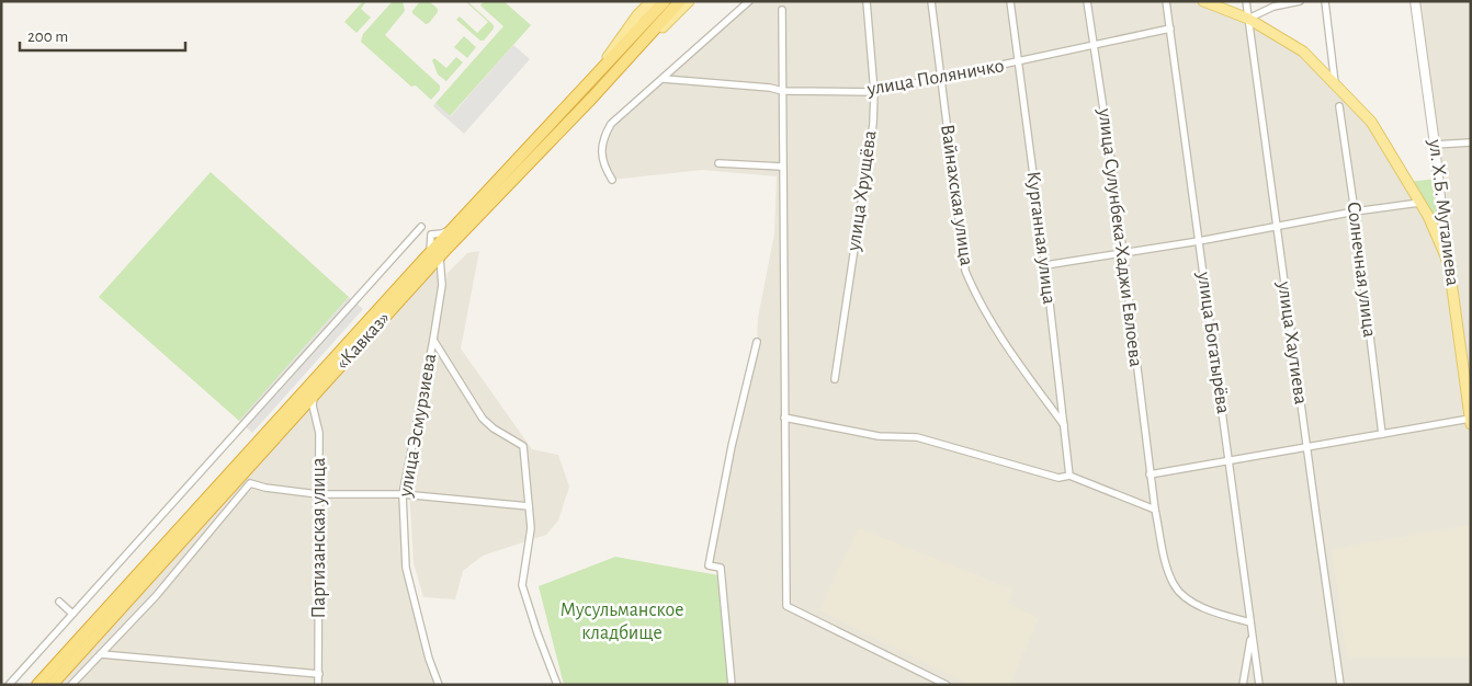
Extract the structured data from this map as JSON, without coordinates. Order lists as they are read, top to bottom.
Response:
{
  "streets": {
    "highway": ["«Кавказ»"],
    "main road": ["ул. Х.Б. Муталиева"],
    "street": [
      "улица Поляничко",
      "улица Хрущёва",
      "Вайнахская улица",
      "Курганная улица",
      "улица Сулунбека-Хаджи Евлоева",
      "Солнечная улица",
      "улица Богатырёва",
      "улица Хаутиева",
      "улица Эсмурзиева",
      "Партизанская улица"
    ]
  },
  "crossings": [
    ["улица Поляничко", "улица Хрущёва"],
    ["улица Поляничко", "Вайнахская улица"],
    ["улица Поляничко", "Курганная улица"],
    ["улица Поляничко", "улица Сулунбека-Хаджи Евлоева"],
    ["улица Поляничко", "улица Богатырёва"],
    ["Вайнахская улица", "Курганная улица"],
    ["улица Сулунбека-Хаджи Евлоева", "улица Богатырёва"],
    ["«Кавказ»", "улица Эсмурзиева"],
    ["«Кавказ»", "Партизанская улица"]
  ],
  "parks": ["Мусульманское кладбище"],
  "scale_bar": "200 m"
}
